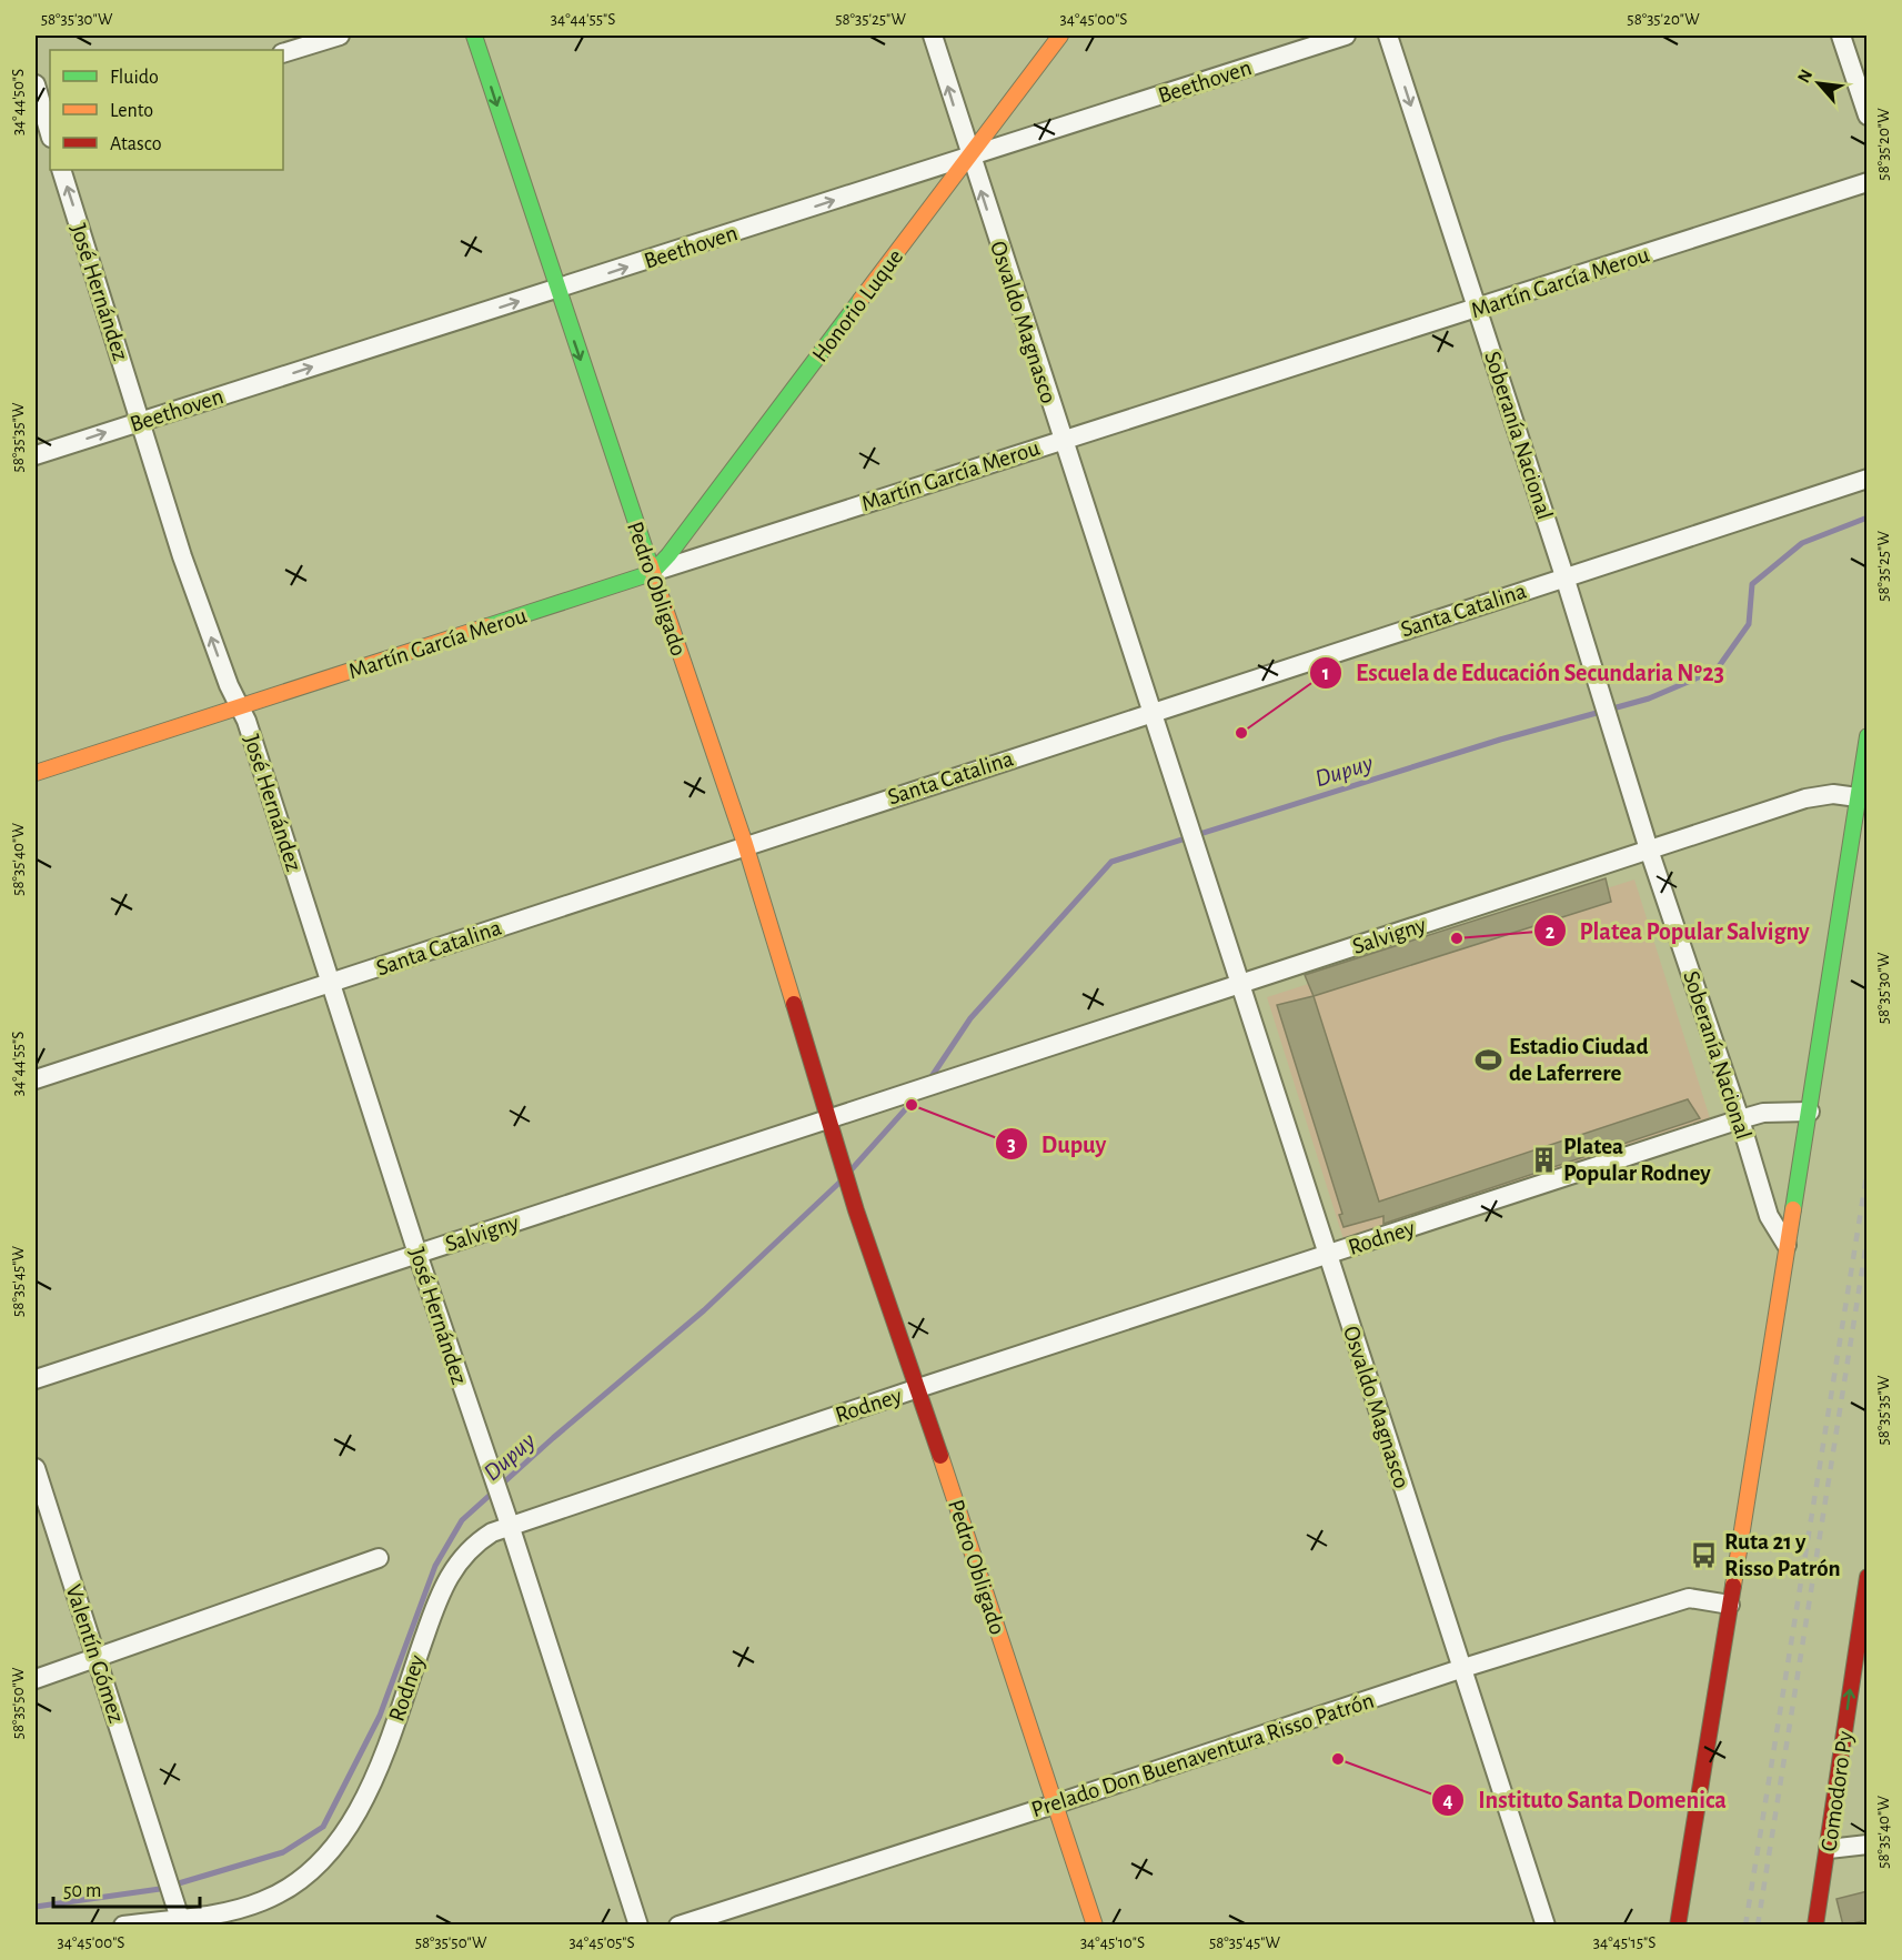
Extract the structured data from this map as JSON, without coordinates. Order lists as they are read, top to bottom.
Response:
{
  "streets": {
    "street": [
      "Beethoven",
      "Martín García Merou",
      "José Hernández",
      "Honorio Luque",
      "Osvaldo Magnasco",
      "Soberanía Nacional",
      "Pedro Obligado",
      "Santa Catalina",
      "Salvigny",
      "Rodney",
      "Valentín Gómez",
      "Prelado Don Buenaventura Risso Patrón",
      "Comodoro Py"
    ]
  },
  "crossings": [
    ["Beethoven", "José Hernández"],
    ["Beethoven", "Honorio Luque"],
    ["Beethoven", "Osvaldo Magnasco"],
    ["Beethoven", "Pedro Obligado"],
    ["Martín García Merou", "José Hernández"],
    ["Martín García Merou", "Honorio Luque"],
    ["Martín García Merou", "Osvaldo Magnasco"],
    ["Martín García Merou", "Soberanía Nacional"],
    ["Martín García Merou", "Pedro Obligado"],
    ["José Hernández", "Santa Catalina"],
    ["José Hernández", "Salvigny"],
    ["José Hernández", "Rodney"],
    ["Honorio Luque", "Osvaldo Magnasco"],
    ["Honorio Luque", "Pedro Obligado"],
    ["Osvaldo Magnasco", "Santa Catalina"],
    ["Osvaldo Magnasco", "Salvigny"],
    ["Osvaldo Magnasco", "Rodney"],
    ["Osvaldo Magnasco", "Prelado Don Buenaventura Risso Patrón"],
    ["Soberanía Nacional", "Santa Catalina"],
    ["Soberanía Nacional", "Salvigny"],
    ["Soberanía Nacional", "Rodney"],
    ["Pedro Obligado", "Santa Catalina"],
    ["Pedro Obligado", "Salvigny"],
    ["Pedro Obligado", "Rodney"],
    ["Pedro Obligado", "Prelado Don Buenaventura Risso Patrón"],
    ["Rodney", "Valentín Gómez"]
  ],
  "one_way": ["Beethoven", "José Hernández"],
  "water": ["Dupuy"],
  "places": {
    "other": [
      "Escuela de Educación Secundaria Nº23",
      "Platea Popular Salvigny",
      "Dupuy",
      "Instituto Santa Domenica"
    ],
    "sports": ["Estadio Ciudad de Laferrere"],
    "building": ["Platea Popular Rodney"],
    "bus stop": ["Ruta 21 y Risso Patrón"]
  },
  "legend": ["Fluido", "Lento", "Atasco"],
  "scale_bar": "50 m",
  "north": "top left",
  "coordinates": [
    "58°35'30\"W",
    "34°44'55\"S",
    "58°35'25\"W",
    "34°45'00\"S",
    "58°35'20\"W",
    "34°44'50\"S",
    "58°35'35\"W",
    "58°35'40\"W",
    "58°35'45\"W",
    "58°35'50\"W",
    "34°45'05\"S",
    "34°45'10\"S",
    "34°45'15\"S"
  ]
}
